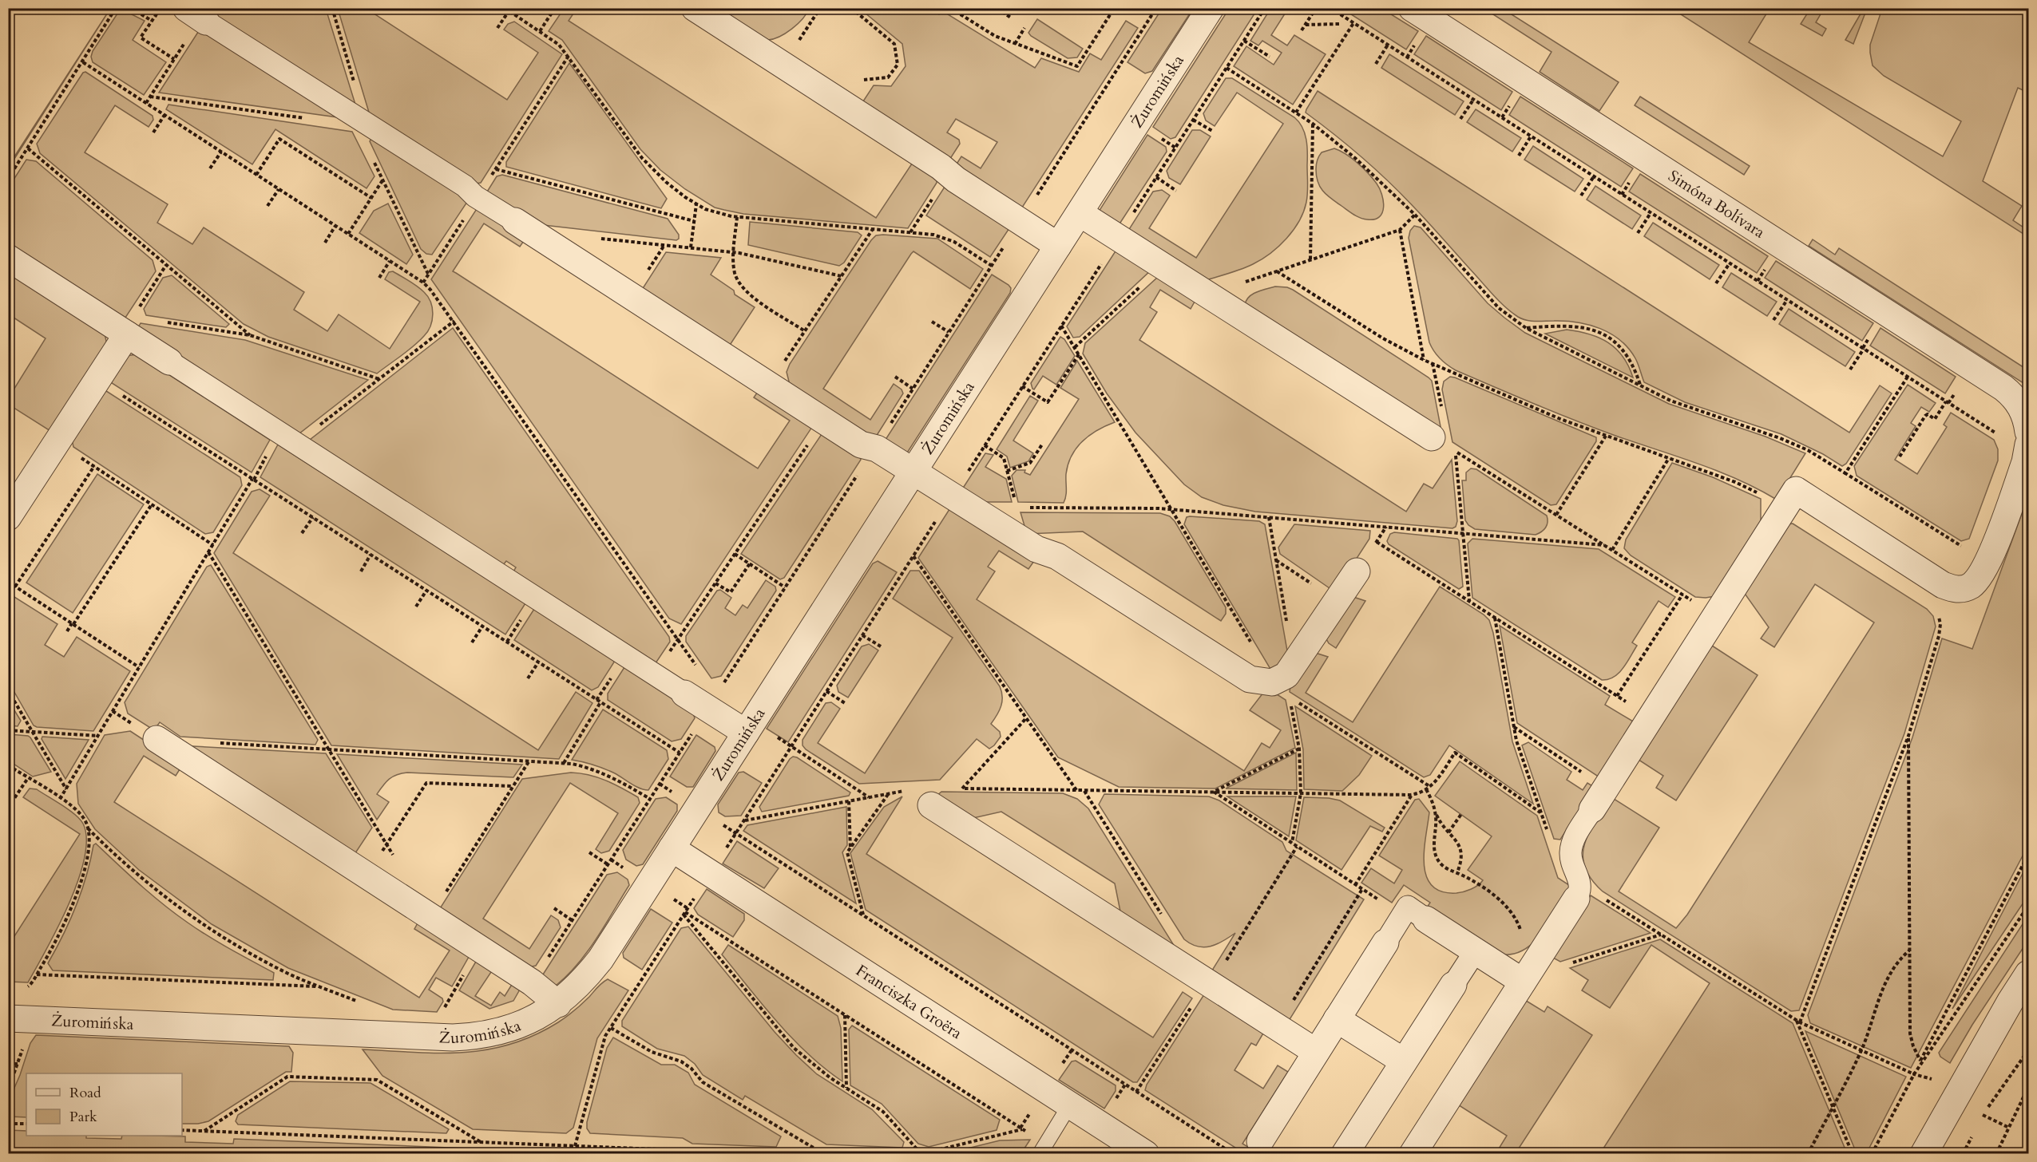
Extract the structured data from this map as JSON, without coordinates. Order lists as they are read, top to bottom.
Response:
{
  "streets": {
    "street": ["Żuromińska", "Simóna Bolívara", "Franciszka Groëra"]
  },
  "crossings": [
    ["Żuromińska", "Franciszka Groëra"]
  ],
  "legend": ["Road", "Park"]
}
